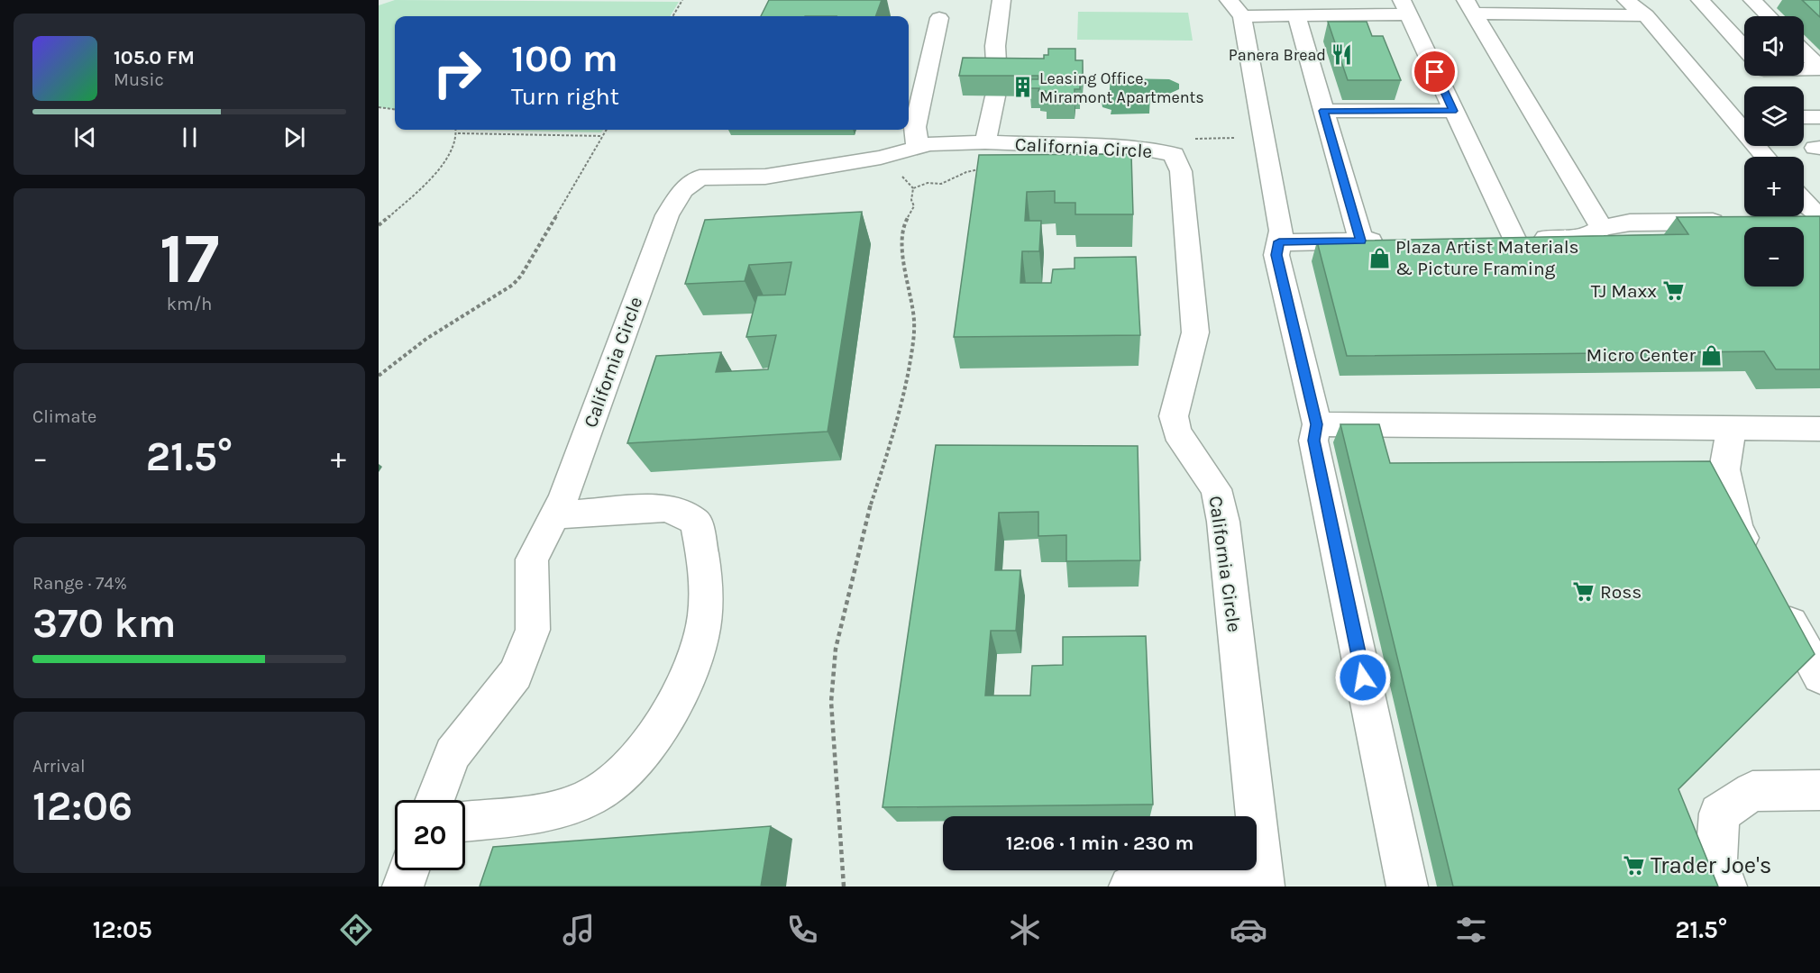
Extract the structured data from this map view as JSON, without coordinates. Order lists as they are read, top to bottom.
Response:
{
  "streets": {
    "street": ["California Circle"]
  },
  "places": {
    "restaurant": ["Panera Bread"],
    "building": ["Leasing Office, Miramont Apartments"],
    "shop": ["Plaza Artist Materials & Picture Framing", "Micro Center"],
    "supermarket": ["TJ Maxx", "Ross", "Trader Joe's"]
  },
  "page": {
    "map_buttons": ["+", "−"],
    "turn": ["100 m", "Turn right"],
    "song": ["105.0 FM", "Music"],
    "tile": [
      ["17", "km/h"],
      "Climate",
      ["Range · 74%", "370 km"],
      ["Arrival", "12:06"]
    ],
    "heat": ["−", "21.5°", "+"],
    "limit": "20",
    "trip": "12:06 · 1 min · 230 m",
    "tabs": ["12:05", "21.5°"]
  }
}
